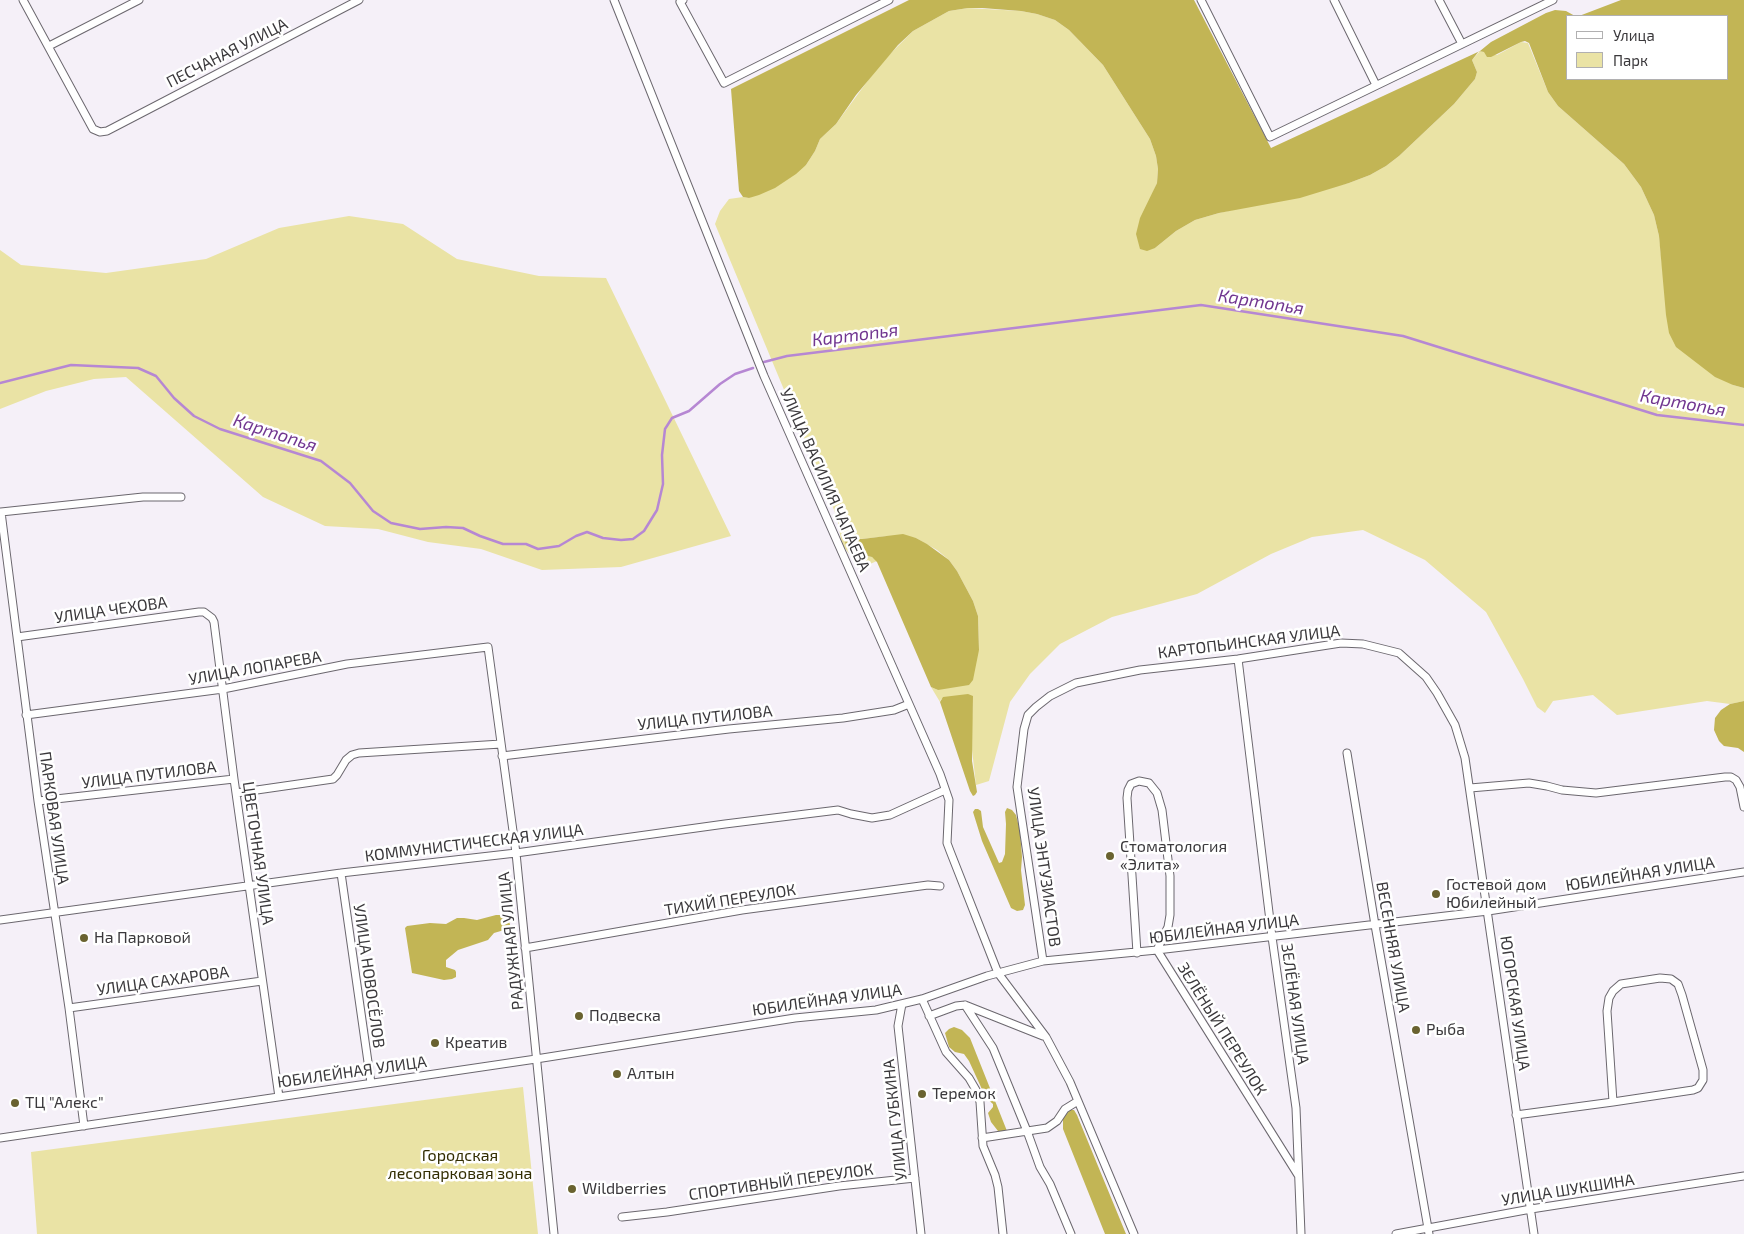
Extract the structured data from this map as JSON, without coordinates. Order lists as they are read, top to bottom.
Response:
{
  "streets": {
    "street": [
      "ПЕСЧАНАЯ УЛИЦА",
      "УЛИЦА ВАСИЛИЯ ЧАПАЕВА",
      "УЛИЦА ЧЕХОВА",
      "КАРТОПЬИНСКАЯ УЛИЦА",
      "УЛИЦА ЛОПАРЕВА",
      "УЛИЦА ПУТИЛОВА",
      "ПАРКОВАЯ УЛИЦА",
      "КОММУНИСТИЧЕСКАЯ УЛИЦА",
      "ЦВЕТОЧНАЯ УЛИЦА",
      "УЛИЦА ЭНТУЗИАСТОВ",
      "ЮБИЛЕЙНАЯ УЛИЦА",
      "ТИХИЙ ПЕРЕУЛОК",
      "РАДУЖНАЯ УЛИЦА",
      "ВЕСЕННЯЯ УЛИЦА",
      "УЛИЦА НОВОСЁЛОВ",
      "УЛИЦА САХАРОВА",
      "ЮГОРСКАЯ УЛИЦА",
      "ЗЕЛЁНАЯ УЛИЦА",
      "ЗЕЛЁНЫЙ ПЕРЕУЛОК",
      "УЛИЦА ГУБКИНА",
      "СПОРТИВНЫЙ ПЕРЕУЛОК",
      "УЛИЦА ШУКШИНА"
    ]
  },
  "crossings": [
    ["УЛИЦА ВАСИЛИЯ ЧАПАЕВА", "УЛИЦА ПУТИЛОВА"],
    ["УЛИЦА ВАСИЛИЯ ЧАПАЕВА", "КОММУНИСТИЧЕСКАЯ УЛИЦА"],
    ["УЛИЦА ВАСИЛИЯ ЧАПАЕВА", "ЮБИЛЕЙНАЯ УЛИЦА"],
    ["УЛИЦА ЧЕХОВА", "ПАРКОВАЯ УЛИЦА"],
    ["УЛИЦА ЧЕХОВА", "ЦВЕТОЧНАЯ УЛИЦА"],
    ["КАРТОПЬИНСКАЯ УЛИЦА", "УЛИЦА ЭНТУЗИАСТОВ"],
    ["КАРТОПЬИНСКАЯ УЛИЦА", "ЮГОРСКАЯ УЛИЦА"],
    ["КАРТОПЬИНСКАЯ УЛИЦА", "ЗЕЛЁНАЯ УЛИЦА"],
    ["УЛИЦА ЛОПАРЕВА", "ПАРКОВАЯ УЛИЦА"],
    ["УЛИЦА ЛОПАРЕВА", "ЦВЕТОЧНАЯ УЛИЦА"],
    ["УЛИЦА ЛОПАРЕВА", "РАДУЖНАЯ УЛИЦА"],
    ["УЛИЦА ПУТИЛОВА", "ПАРКОВАЯ УЛИЦА"],
    ["УЛИЦА ПУТИЛОВА", "ЦВЕТОЧНАЯ УЛИЦА"],
    ["УЛИЦА ПУТИЛОВА", "РАДУЖНАЯ УЛИЦА"],
    ["ПАРКОВАЯ УЛИЦА", "КОММУНИСТИЧЕСКАЯ УЛИЦА"],
    ["ПАРКОВАЯ УЛИЦА", "ЮБИЛЕЙНАЯ УЛИЦА"],
    ["ПАРКОВАЯ УЛИЦА", "УЛИЦА САХАРОВА"],
    ["КОММУНИСТИЧЕСКАЯ УЛИЦА", "ЦВЕТОЧНАЯ УЛИЦА"],
    ["КОММУНИСТИЧЕСКАЯ УЛИЦА", "РАДУЖНАЯ УЛИЦА"],
    ["КОММУНИСТИЧЕСКАЯ УЛИЦА", "УЛИЦА НОВОСЁЛОВ"],
    ["ЦВЕТОЧНАЯ УЛИЦА", "ЮБИЛЕЙНАЯ УЛИЦА"],
    ["ЦВЕТОЧНАЯ УЛИЦА", "УЛИЦА САХАРОВА"],
    ["УЛИЦА ЭНТУЗИАСТОВ", "ЮБИЛЕЙНАЯ УЛИЦА"],
    ["ЮБИЛЕЙНАЯ УЛИЦА", "РАДУЖНАЯ УЛИЦА"],
    ["ЮБИЛЕЙНАЯ УЛИЦА", "ВЕСЕННЯЯ УЛИЦА"],
    ["ЮБИЛЕЙНАЯ УЛИЦА", "УЛИЦА НОВОСЁЛОВ"],
    ["ЮБИЛЕЙНАЯ УЛИЦА", "ЮГОРСКАЯ УЛИЦА"],
    ["ЮБИЛЕЙНАЯ УЛИЦА", "ЗЕЛЁНАЯ УЛИЦА"],
    ["ЮБИЛЕЙНАЯ УЛИЦА", "ЗЕЛЁНЫЙ ПЕРЕУЛОК"],
    ["ЮБИЛЕЙНАЯ УЛИЦА", "УЛИЦА ГУБКИНА"],
    ["ТИХИЙ ПЕРЕУЛОК", "РАДУЖНАЯ УЛИЦА"],
    ["ВЕСЕННЯЯ УЛИЦА", "УЛИЦА ШУКШИНА"],
    ["ЮГОРСКАЯ УЛИЦА", "УЛИЦА ШУКШИНА"],
    ["ЗЕЛЁНАЯ УЛИЦА", "ЗЕЛЁНЫЙ ПЕРЕУЛОК"],
    ["УЛИЦА ГУБКИНА", "СПОРТИВНЫЙ ПЕРЕУЛОК"]
  ],
  "water": ["Картопья"],
  "parks": ["Городская лесопарковая зона"],
  "places": [
    "Стоматология «Элита»",
    "Гостевой дом Юбилейный",
    "На Парковой",
    "Подвеска",
    "Рыба",
    "Креатив",
    "Алтын",
    "Теремок",
    "ТЦ \"Алекс\"",
    "Wildberries"
  ],
  "legend": ["Улица", "Парк"]
}
